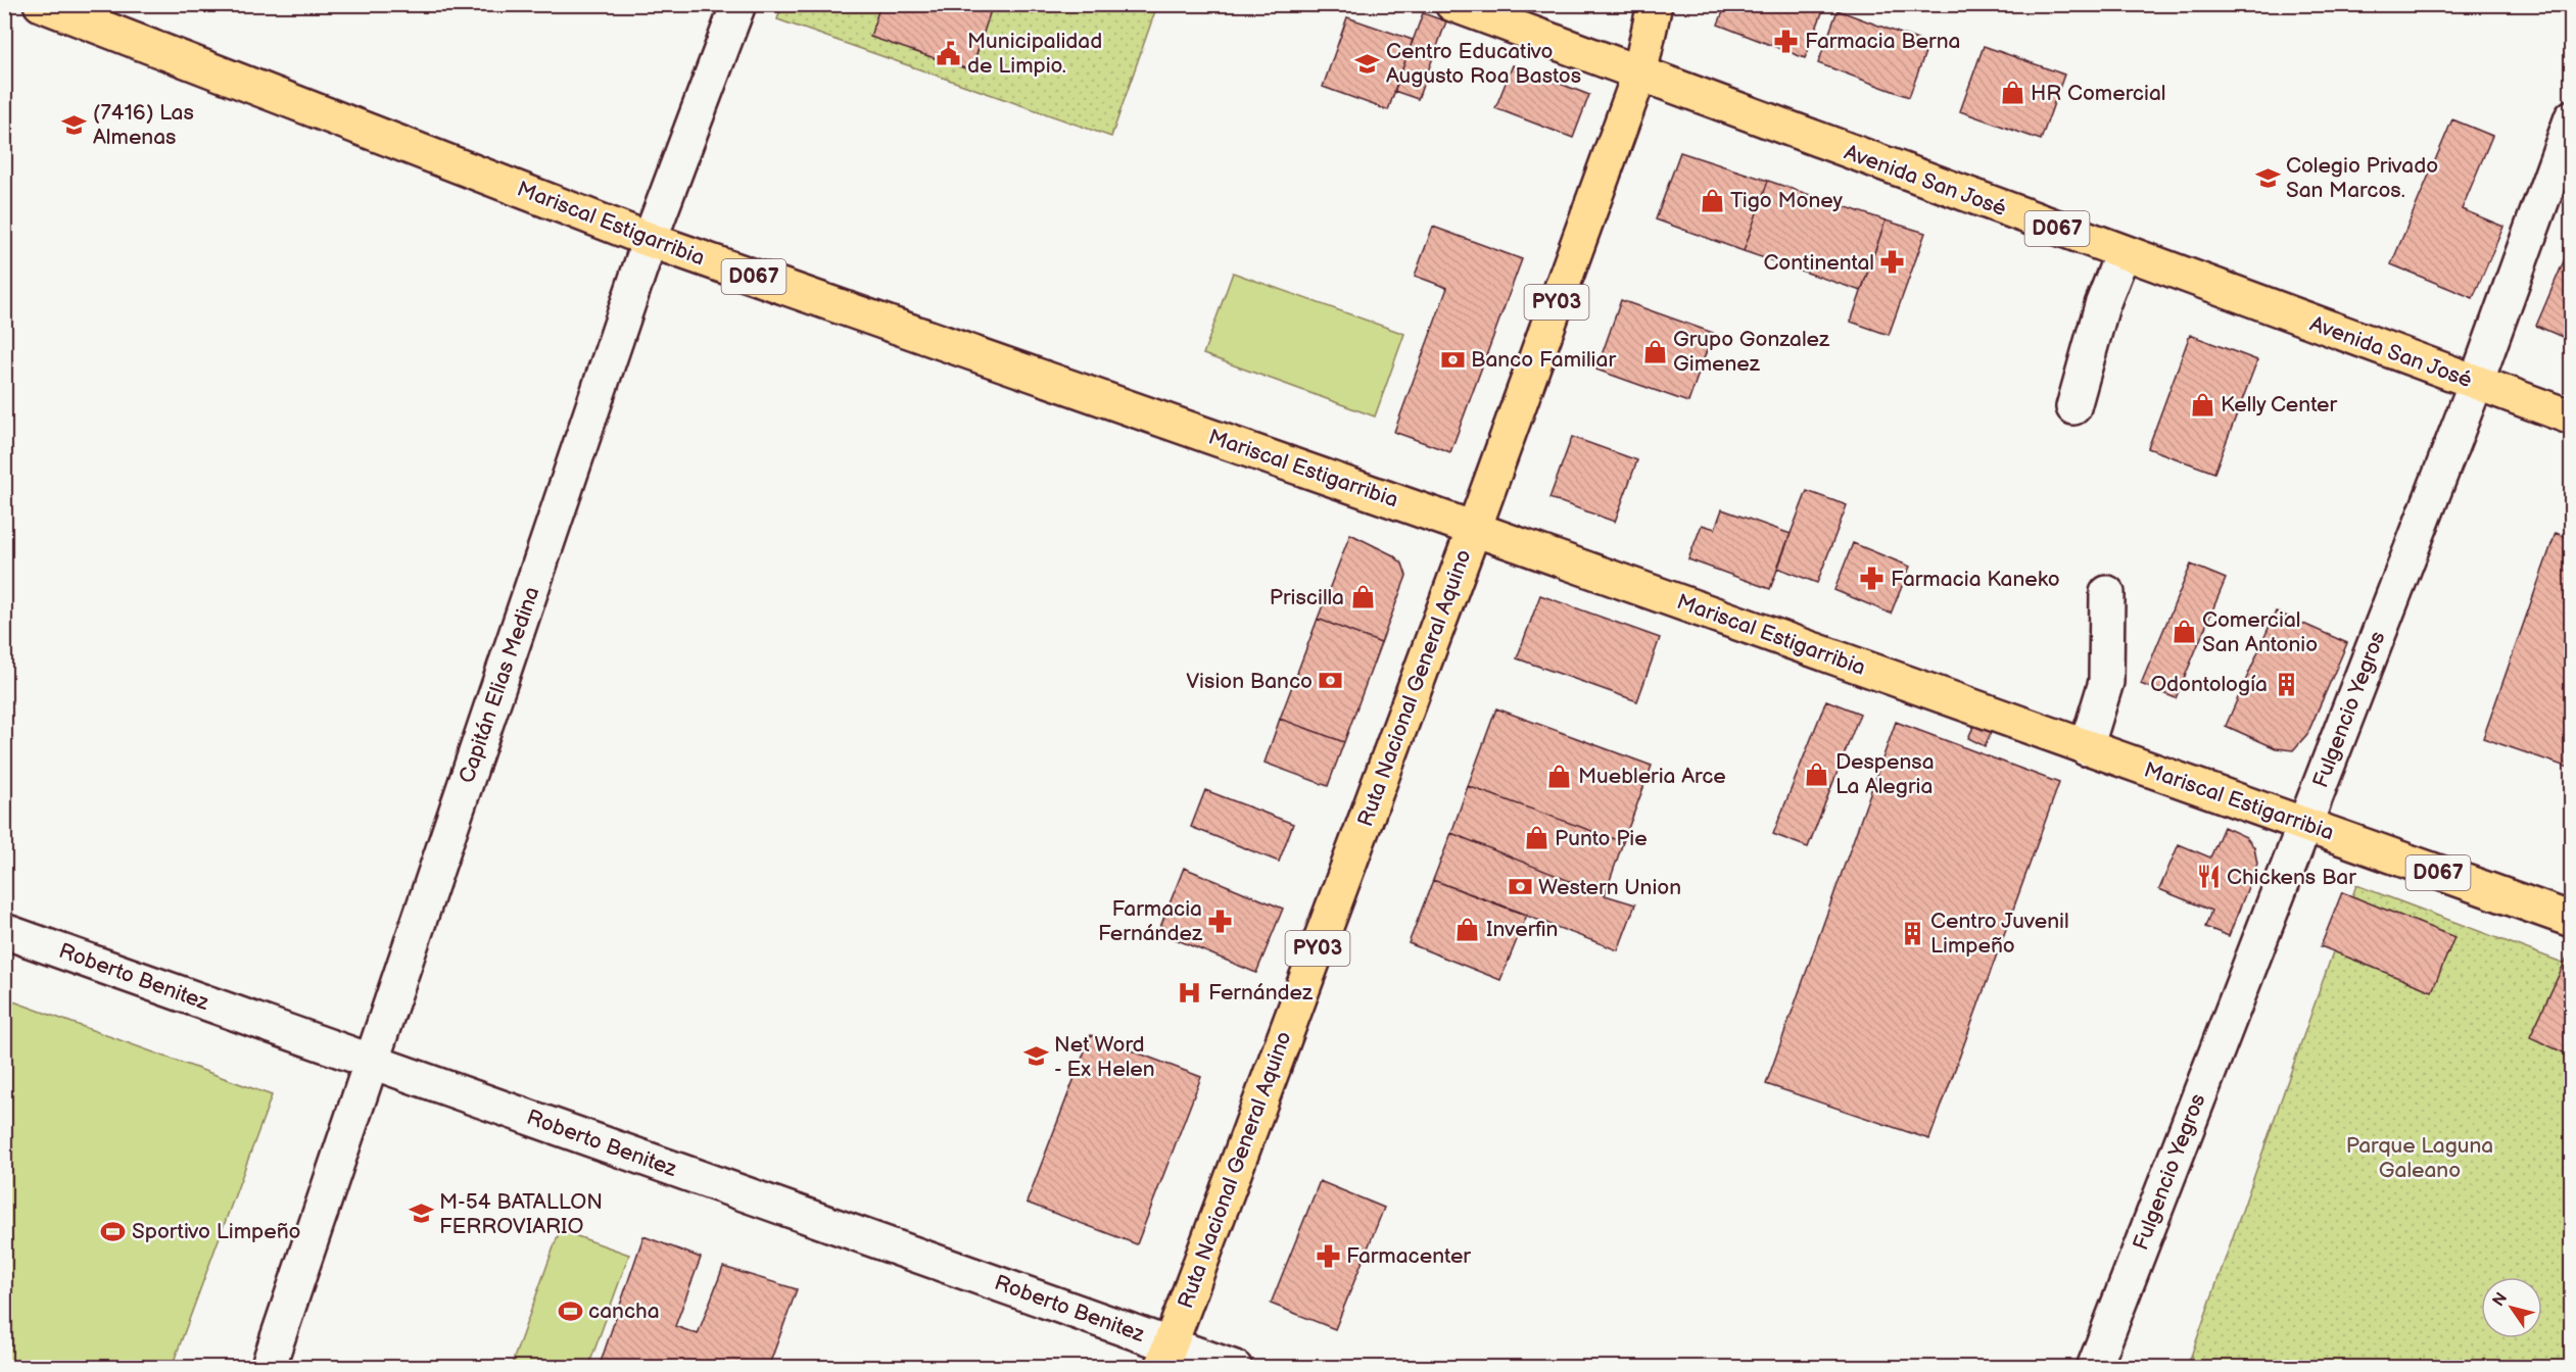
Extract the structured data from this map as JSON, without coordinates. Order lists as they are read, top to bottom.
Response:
{
  "streets": {
    "main road": [
      "Avenida San José",
      "Mariscal Estigarribia",
      "D067",
      "PY03",
      "Ruta Nacional General Aquino"
    ],
    "street": ["Capitán Elias Medina", "Fulgencio Yegros", "Roberto Benitez"]
  },
  "crossings": [
    ["Avenida San José", "Ruta Nacional General Aquino"],
    ["Avenida San José", "Fulgencio Yegros"],
    ["Mariscal Estigarribia", "Capitán Elias Medina"],
    ["Mariscal Estigarribia", "Ruta Nacional General Aquino"],
    ["Mariscal Estigarribia", "Fulgencio Yegros"],
    ["Capitán Elias Medina", "Roberto Benitez"],
    ["Ruta Nacional General Aquino", "Roberto Benitez"]
  ],
  "parks": ["Parque Laguna Galeano"],
  "places": {
    "pharmacy": [
      "Farmacia Berna",
      "Continental",
      "Farmacia Kaneko",
      "Farmacia Fernández",
      "Farmacenter"
    ],
    "public building": ["Municipalidad de Limpio."],
    "school or university": [
      "Centro Educativo Augusto Roa Bastos",
      "(7416) Las Almenas",
      "Colegio Privado San Marcos.",
      "Net Word - Ex Helen",
      "M-54 BATALLON FERROVIARIO"
    ],
    "shop": [
      "HR Comercial",
      "Tigo Money",
      "Grupo Gonzalez Gimenez",
      "Kelly Center",
      "Priscilla",
      "Comercial San Antonio",
      "Despensa La Alegria",
      "Muebleria Arce",
      "Punto Pie",
      "Inverfin"
    ],
    "bank": ["Banco Familiar", "Vision Banco", "Western Union"],
    "building": ["Odontología", "Centro Juvenil Limpeño"],
    "restaurant": ["Chickens Bar"],
    "hospital": ["Fernández"],
    "sports": ["Sportivo Limpeño", "cancha"]
  },
  "north": "top left"
}
